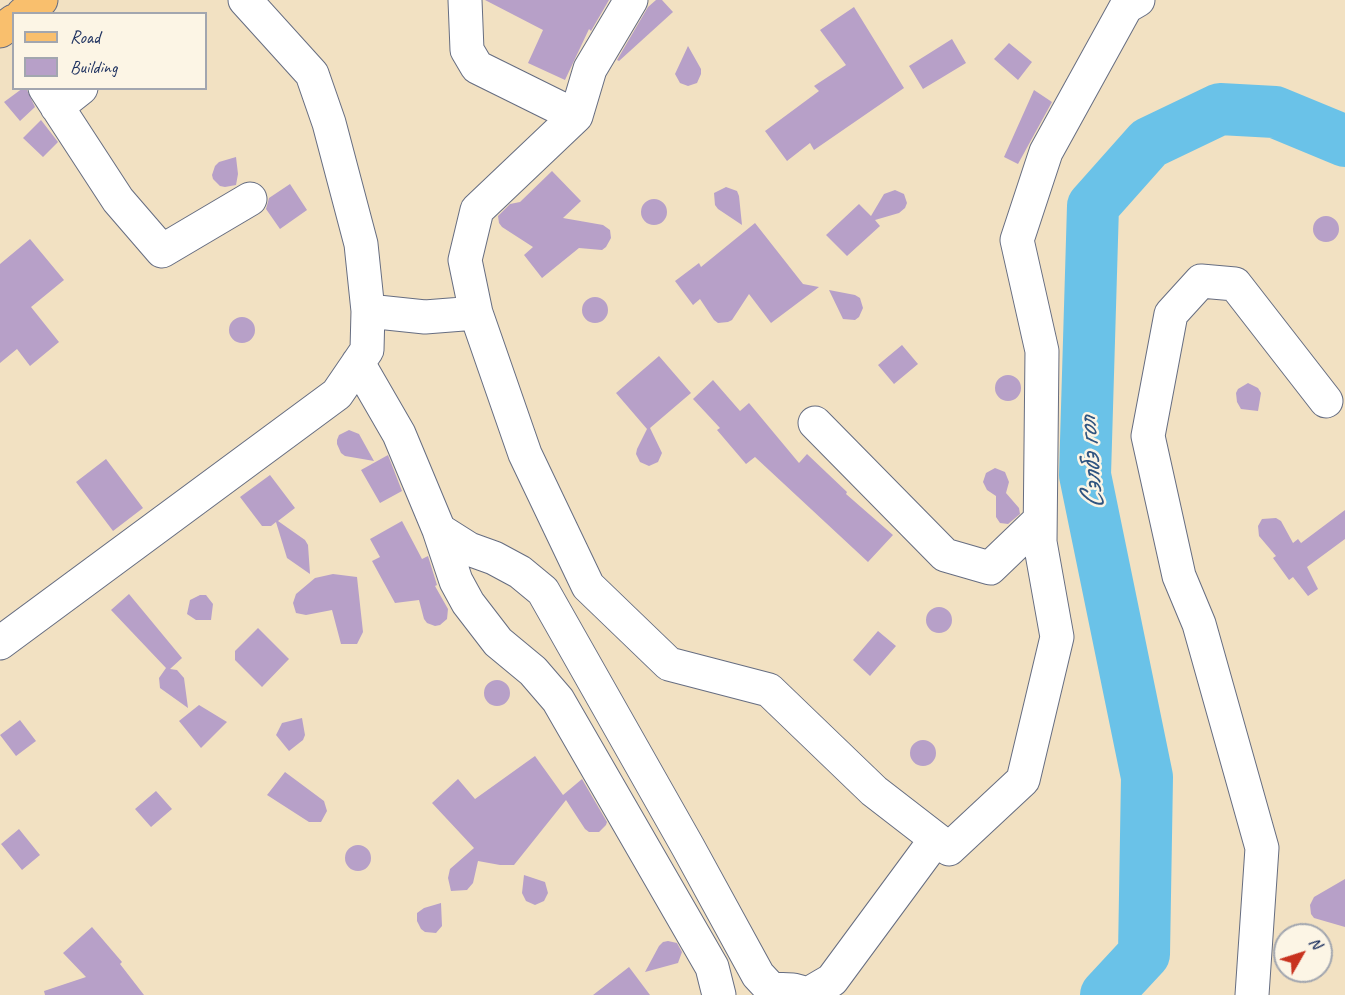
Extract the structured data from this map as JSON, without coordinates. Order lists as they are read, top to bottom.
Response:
{
  "water": ["Сэлбэ гол"],
  "legend": ["Road", "Building"],
  "north": "top right"
}
